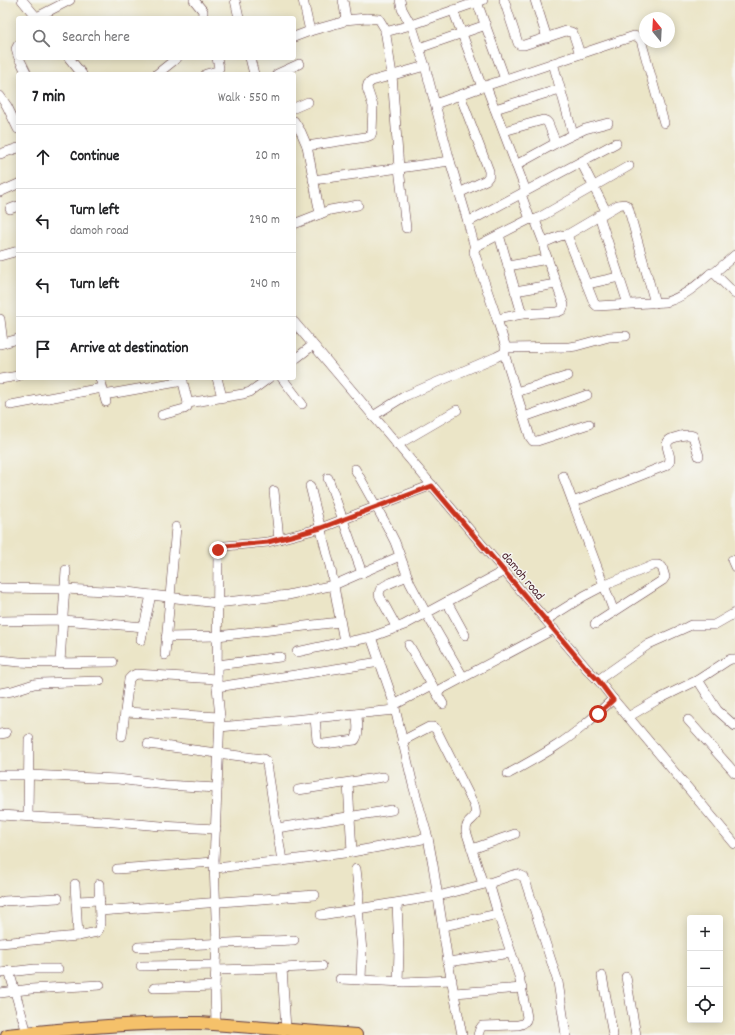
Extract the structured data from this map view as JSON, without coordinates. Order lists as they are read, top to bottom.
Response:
{
  "streets": {
    "street": ["damoh road"]
  },
  "north": "top",
  "page": {
    "search": "Search here",
    "heading": ["7 min", "Walk · 550 m"],
    "list": [
      ["Continue", "20 m"],
      ["Turn left", "damoh road", "290 m"],
      ["Turn left", "240 m"],
      "Arrive at destination"
    ],
    "map_buttons": ["+", "−"]
  }
}
